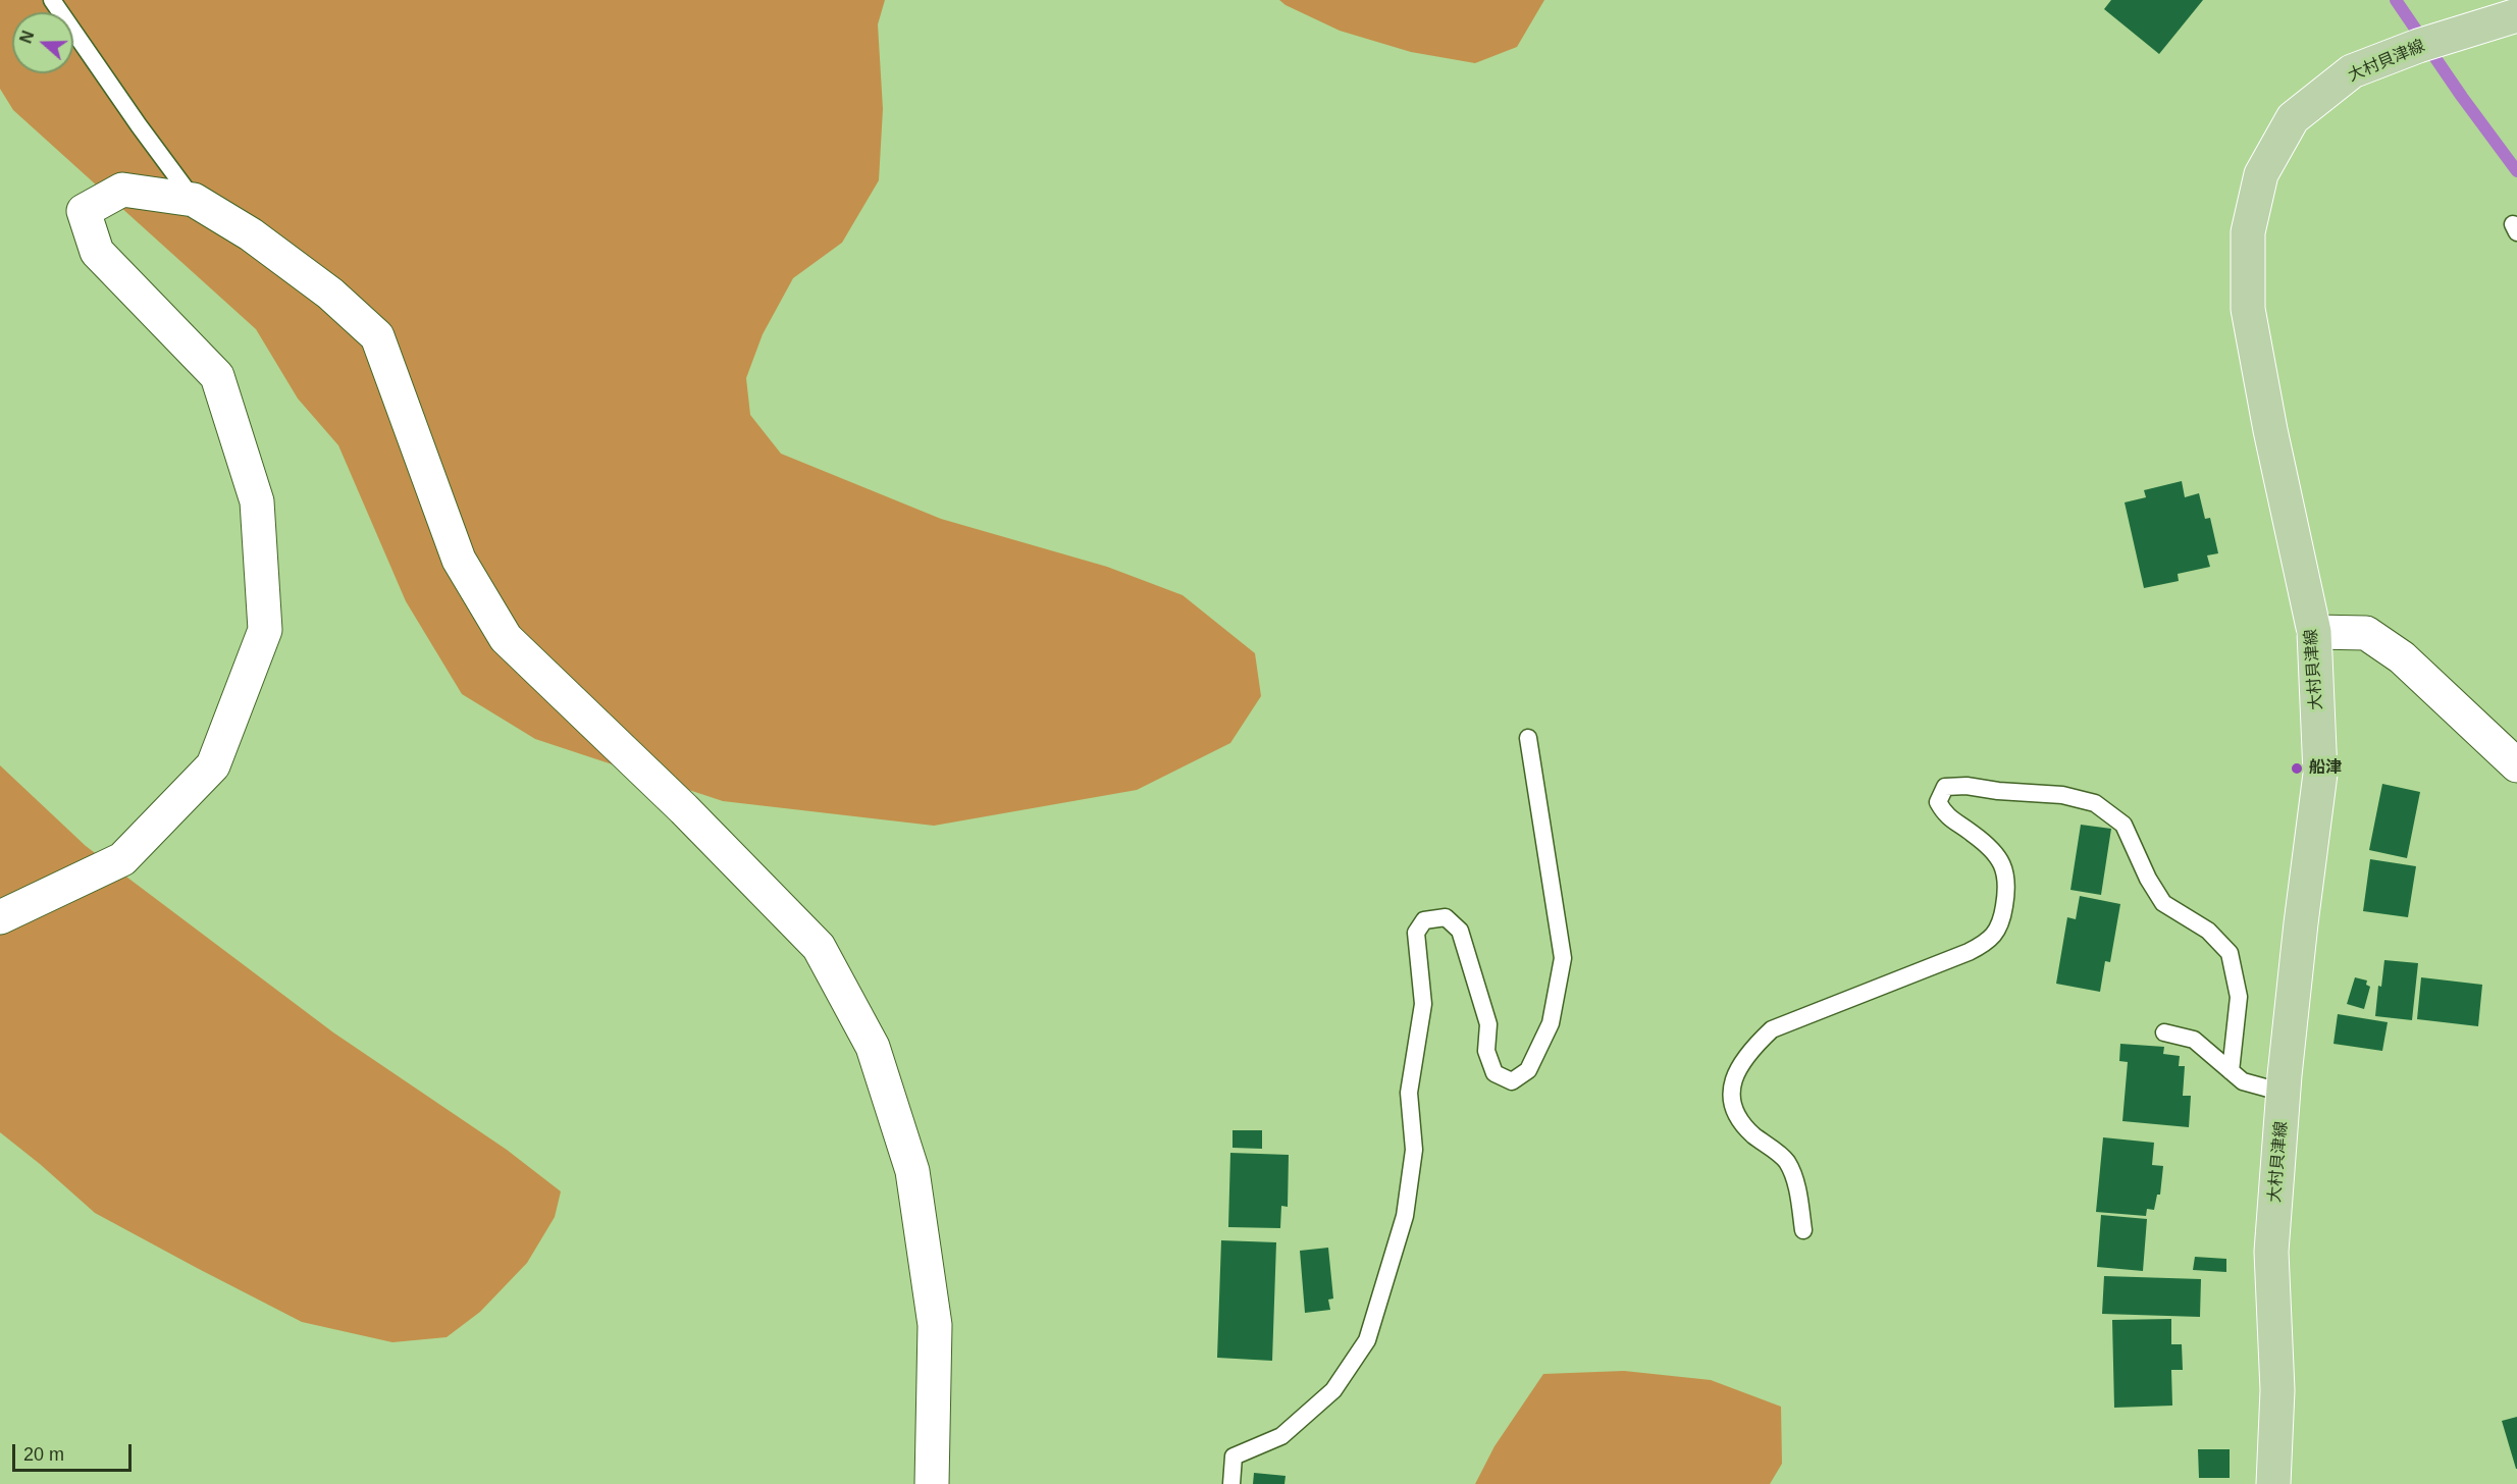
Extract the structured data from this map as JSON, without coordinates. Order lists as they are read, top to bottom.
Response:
{
  "streets": {
    "main road": ["大村貝津線"]
  },
  "places": ["船津"],
  "scale_bar": "20 m",
  "north": "left"
}
